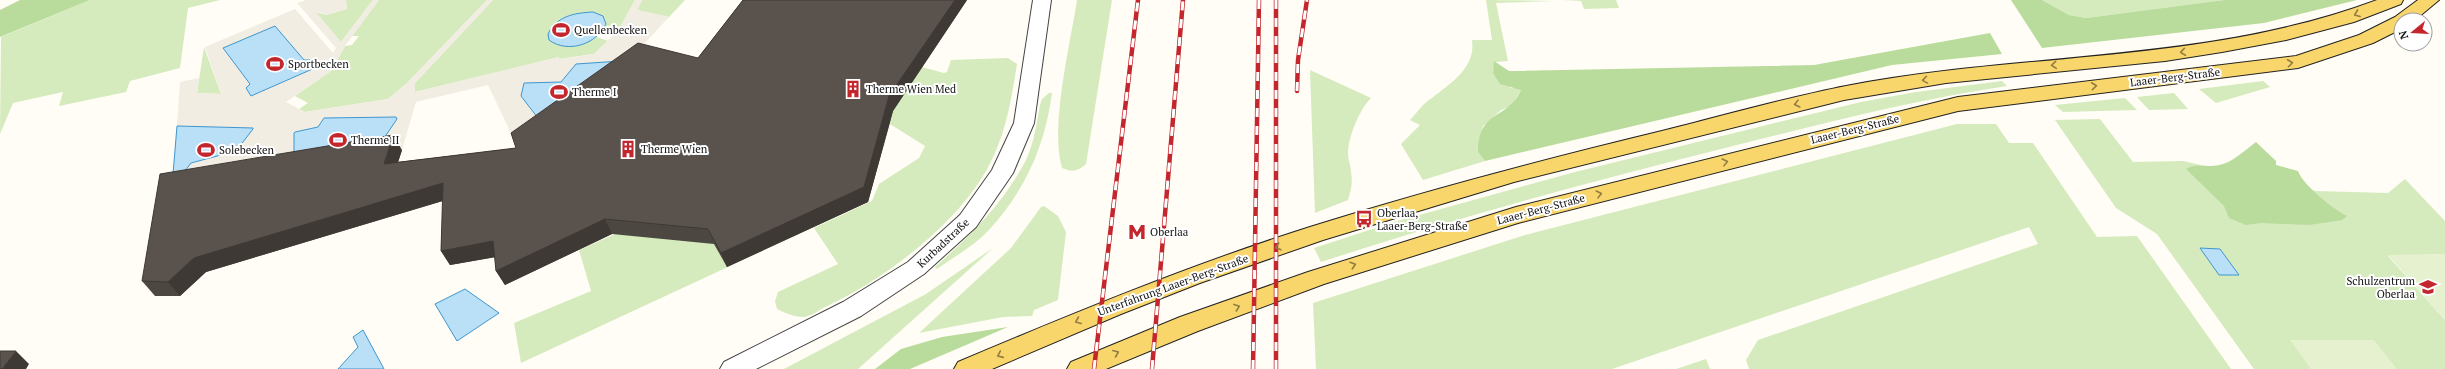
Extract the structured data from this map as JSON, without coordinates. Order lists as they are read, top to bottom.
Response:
{
  "streets": {
    "main road": ["Laaer-Berg-Straße", "Unterfahrung Laaer-Berg-Straße"],
    "street": ["Kurbadstraße"]
  },
  "one_way": ["Laaer-Berg-Straße", "Unterfahrung Laaer-Berg-Straße"],
  "places": {
    "sports": [
      "Quellenbecken",
      "Sportbecken",
      "Therme I",
      "Therme II",
      "Solebecken"
    ],
    "building": ["Therme Wien Med", "Therme Wien"],
    "bus stop": ["Oberlaa, Laaer-Berg-Straße"],
    "metro station": ["Oberlaa"],
    "school or university": ["Schulzentrum Oberlaa"]
  },
  "north": "left"
}
